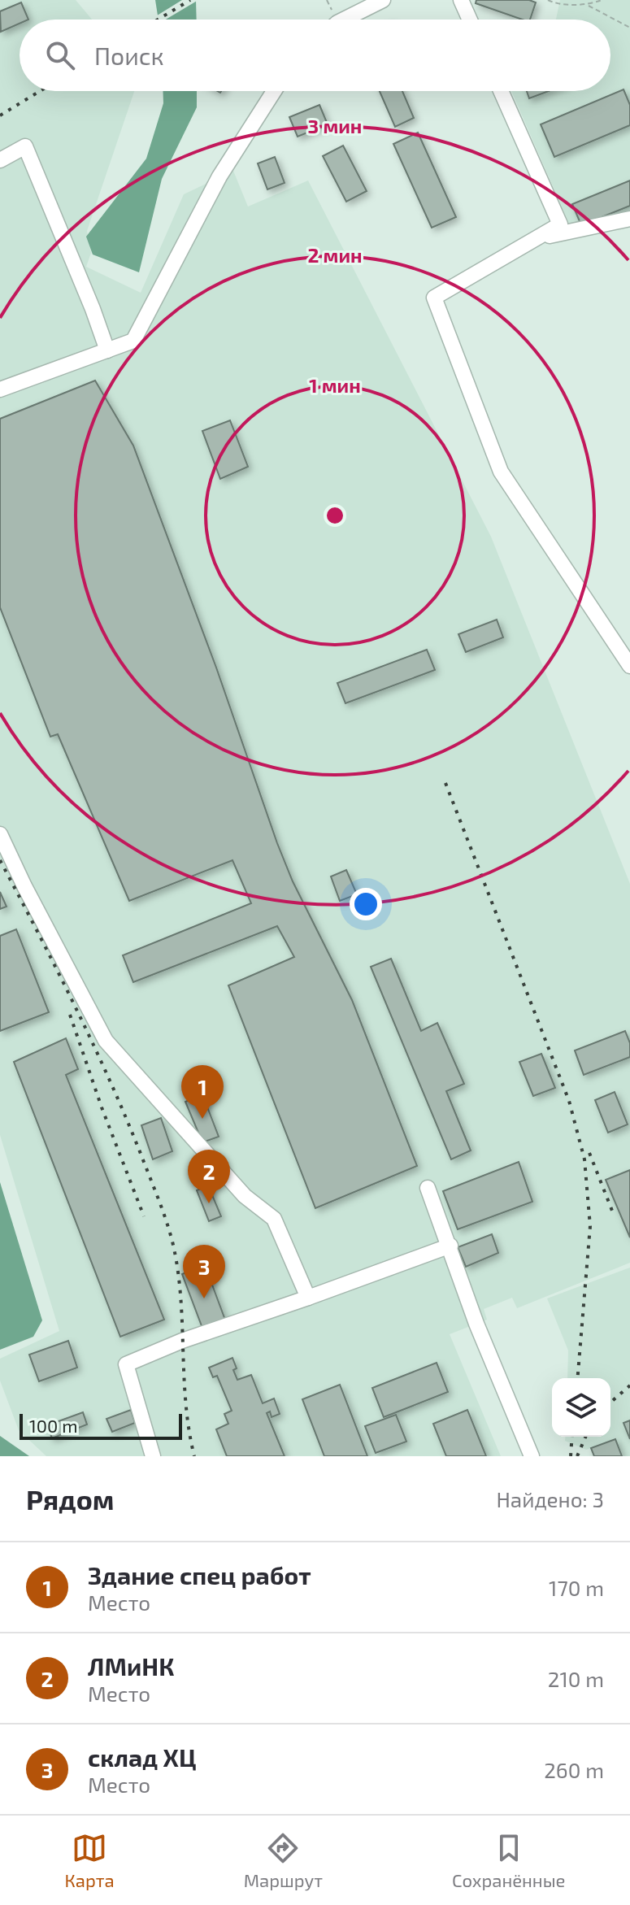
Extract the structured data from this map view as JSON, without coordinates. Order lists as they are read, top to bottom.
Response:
{
  "scale_bar": "100 m",
  "page": {
    "search": "Поиск",
    "pins": ["1", "2", "3"],
    "scale": "100 m",
    "heading": ["Рядом", "Найдено: 3"],
    "list": [
      {
        "mark": "1",
        "name": "Здание спец работ",
        "note": "Место",
        "value": "170 m"
      },
      {
        "mark": "2",
        "name": "ЛМиНК",
        "note": "Место",
        "value": "210 m"
      },
      {
        "mark": "3",
        "name": "склад ХЦ",
        "note": "Место",
        "value": "260 m"
      }
    ],
    "nav": ["Карта", "Маршрут", "Сохранённые"]
  },
  "rings": ["3 мин", "2 мин", "1 мин"]
}
